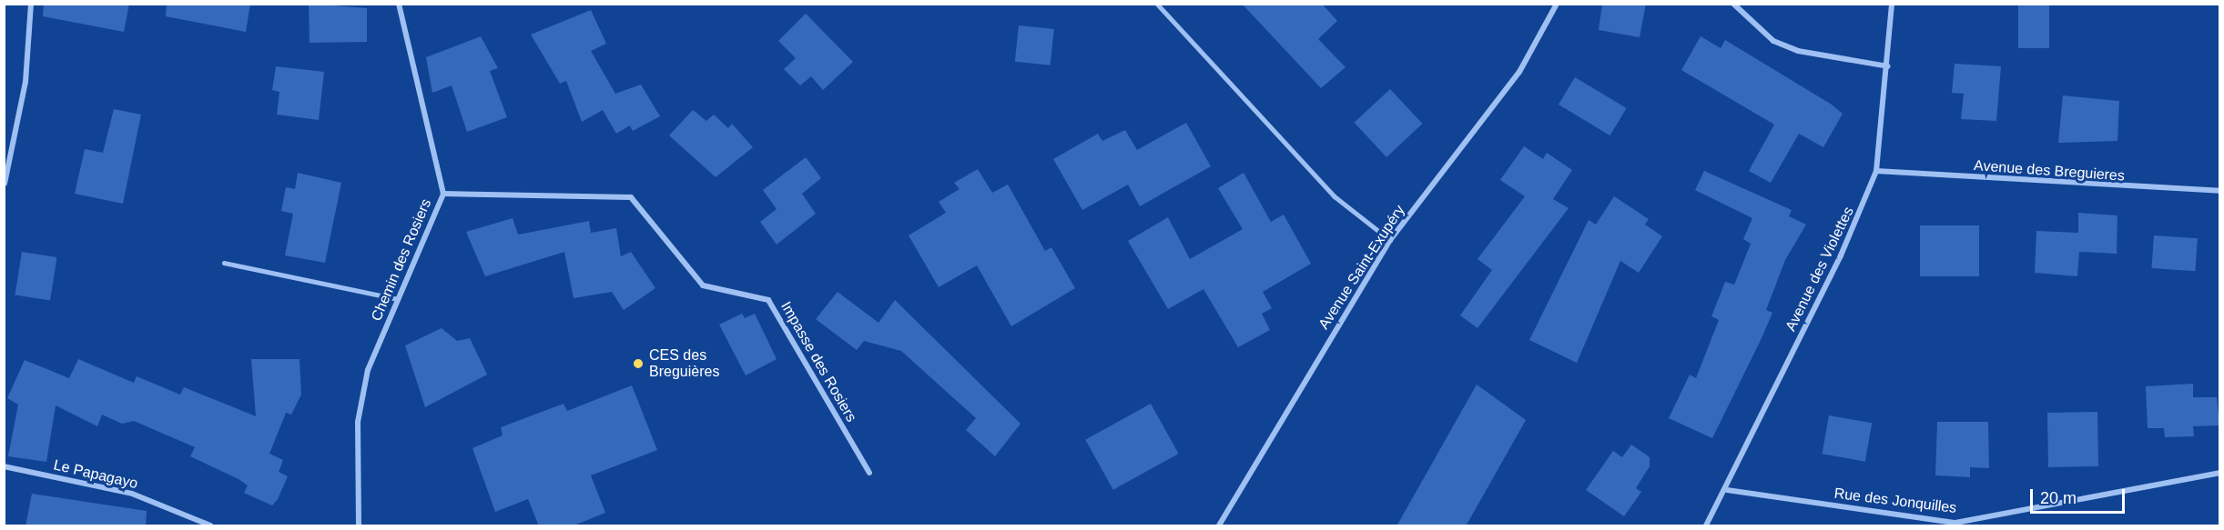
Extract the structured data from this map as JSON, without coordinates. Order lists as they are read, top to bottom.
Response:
{
  "streets": {
    "street": [
      "Avenue des Breguieres",
      "Chemin des Rosiers",
      "Avenue Saint-Exupéry",
      "Avenue des Violettes",
      "Impasse des Rosiers",
      "Le Papagayo",
      "Rue des Jonquilles"
    ]
  },
  "crossings": [
    ["Avenue des Breguieres", "Avenue des Violettes"],
    ["Chemin des Rosiers", "Impasse des Rosiers"],
    ["Avenue des Violettes", "Rue des Jonquilles"]
  ],
  "places": ["CES des Breguières"],
  "scale_bar": "20 m"
}
